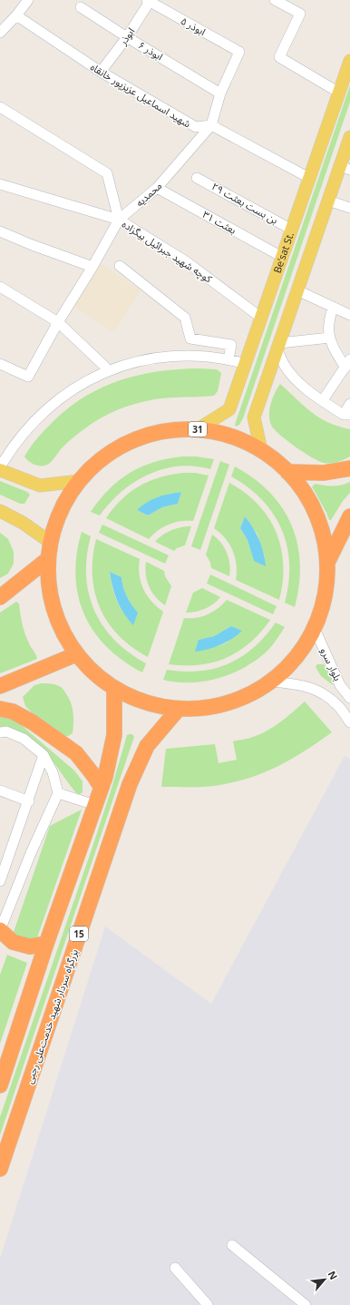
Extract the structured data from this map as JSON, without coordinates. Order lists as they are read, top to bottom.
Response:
{
  "streets": {
    "highway": ["31", "15", "بزرگراه سردار شهید خدمت‌علی رجبی"],
    "main road": ["Be'sat St."],
    "street": [
      "ابوذر ۵",
      "ابوذر",
      "ابوذر ۶",
      "شهید اسماعیل عزیزپور خانقاه",
      "محمدیه",
      "بن بست بعثت ۲۹",
      "بعثت ۳۱",
      "کوچه شهید جبرائیل بیگزاده",
      "بلوار سرو"
    ]
  },
  "crossings": [
    ["ابوذر ۵", "ابوذر"],
    ["ابوذر ۵", "ابوذر ۶"],
    ["ابوذر", "ابوذر ۶"],
    ["ابوذر", "شهید اسماعیل عزیزپور خانقاه"],
    ["شهید اسماعیل عزیزپور خانقاه", "محمدیه"],
    ["شهید اسماعیل عزیزپور خانقاه", "Be'sat St."],
    ["محمدیه", "بعثت ۳۱"],
    ["محمدیه", "کوچه شهید جبرائیل بیگزاده"],
    ["بن بست بعثت ۲۹", "Be'sat St."],
    ["بعثت ۳۱", "Be'sat St."],
    ["کوچه شهید جبرائیل بیگزاده", "Be'sat St."],
    ["Be'sat St.", "31"],
    ["31", "بلوار سرو"],
    ["31", "بزرگراه سردار شهید خدمت‌علی رجبی"]
  ],
  "north": "top right"
}
